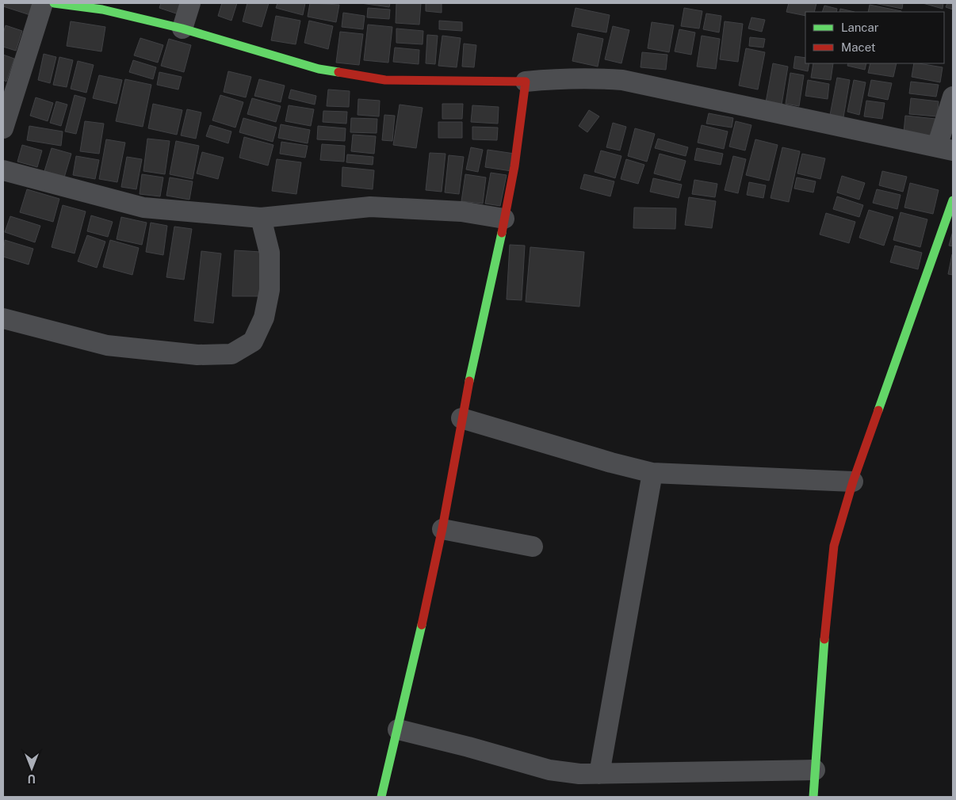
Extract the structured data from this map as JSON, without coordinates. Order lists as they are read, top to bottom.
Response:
{
  "legend": ["Lancar", "Macet"],
  "north": "bottom"
}
